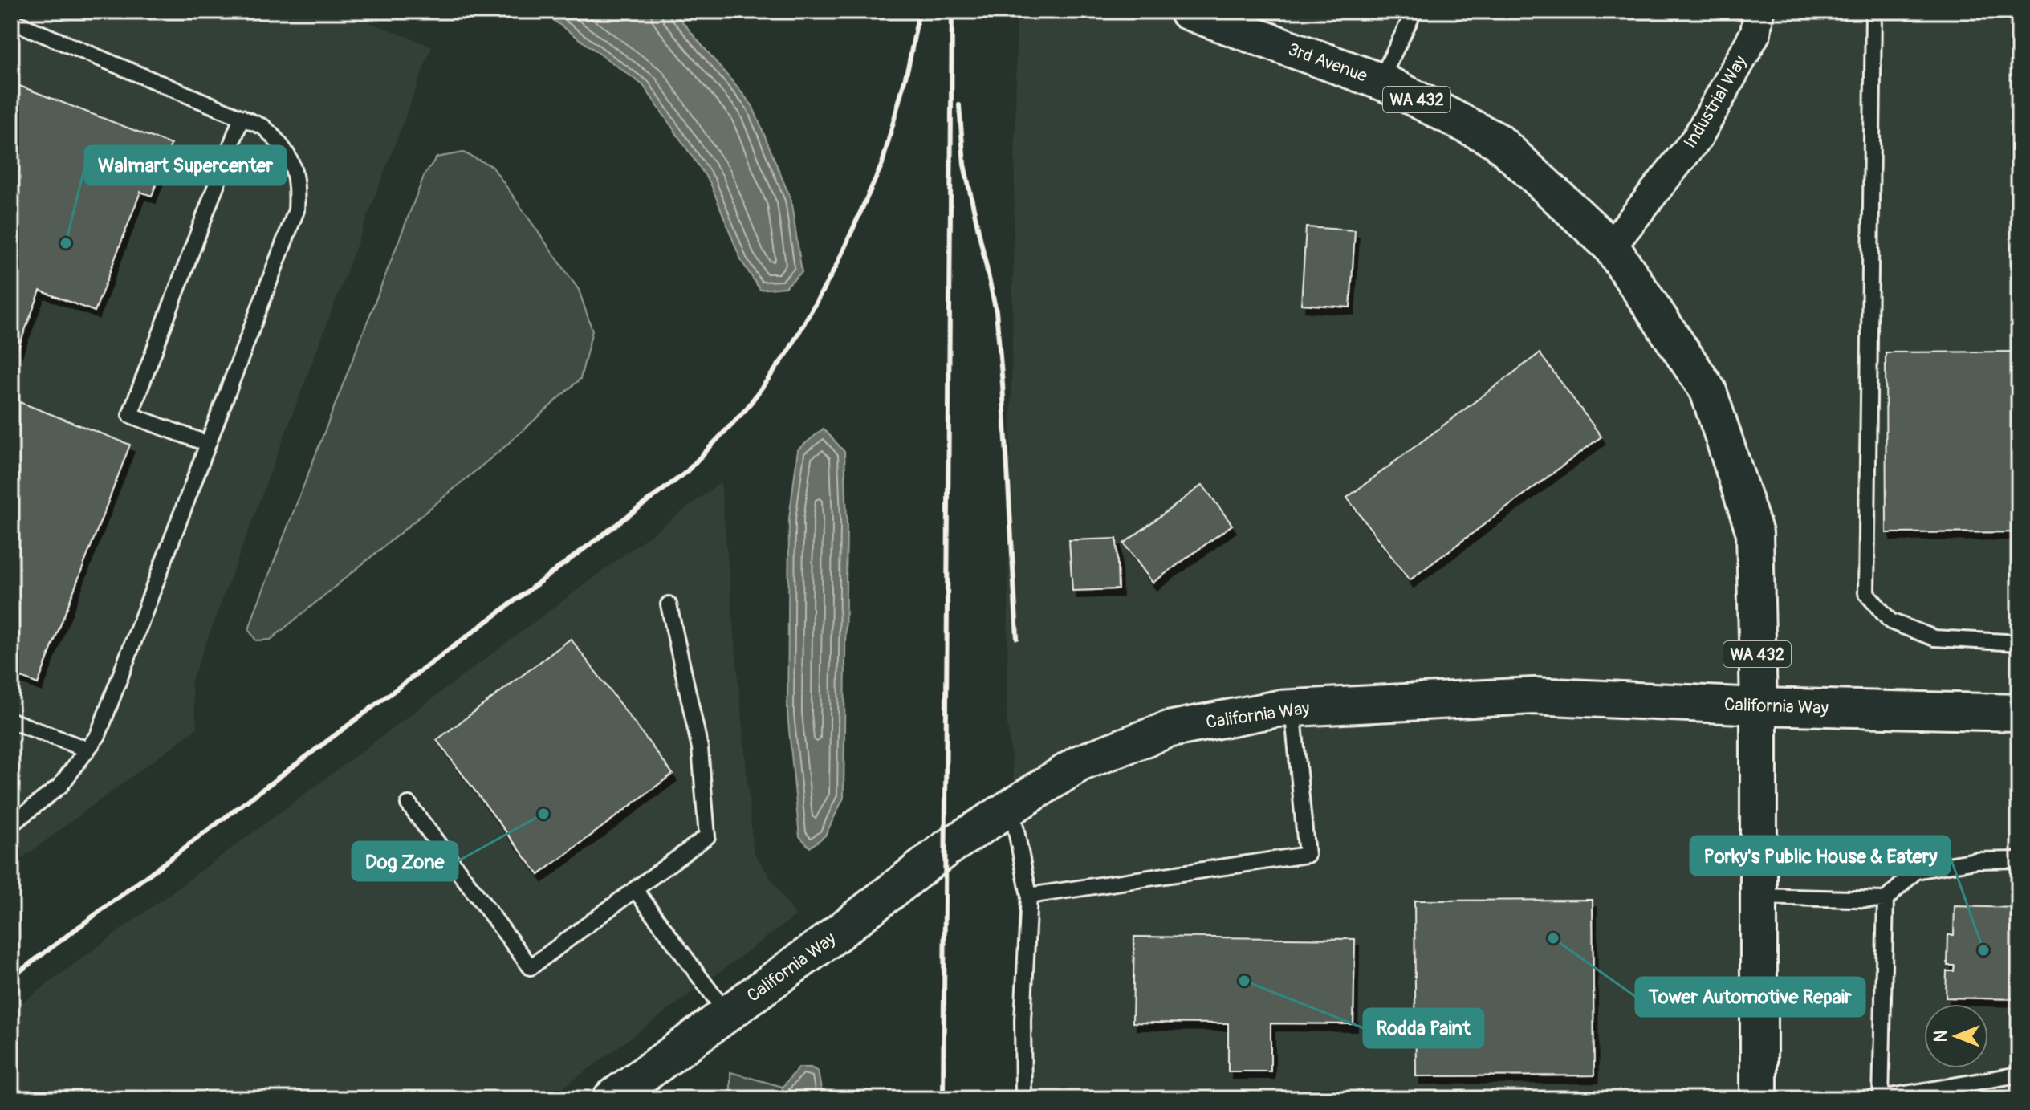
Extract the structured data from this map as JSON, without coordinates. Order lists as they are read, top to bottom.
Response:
{
  "streets": {
    "main road": ["3rd Avenue", "WA 432", "California Way"],
    "street": ["Industrial Way"]
  },
  "crossings": [
    ["3rd Avenue", "WA 432"],
    ["3rd Avenue", "Industrial Way"],
    ["WA 432", "Industrial Way"],
    ["WA 432", "California Way"]
  ],
  "places": [
    "Walmart Supercenter",
    "Dog Zone",
    "Tower Automotive Repair",
    "Porky's Public House & Eatery",
    "Rodda Paint"
  ],
  "north": "left"
}
